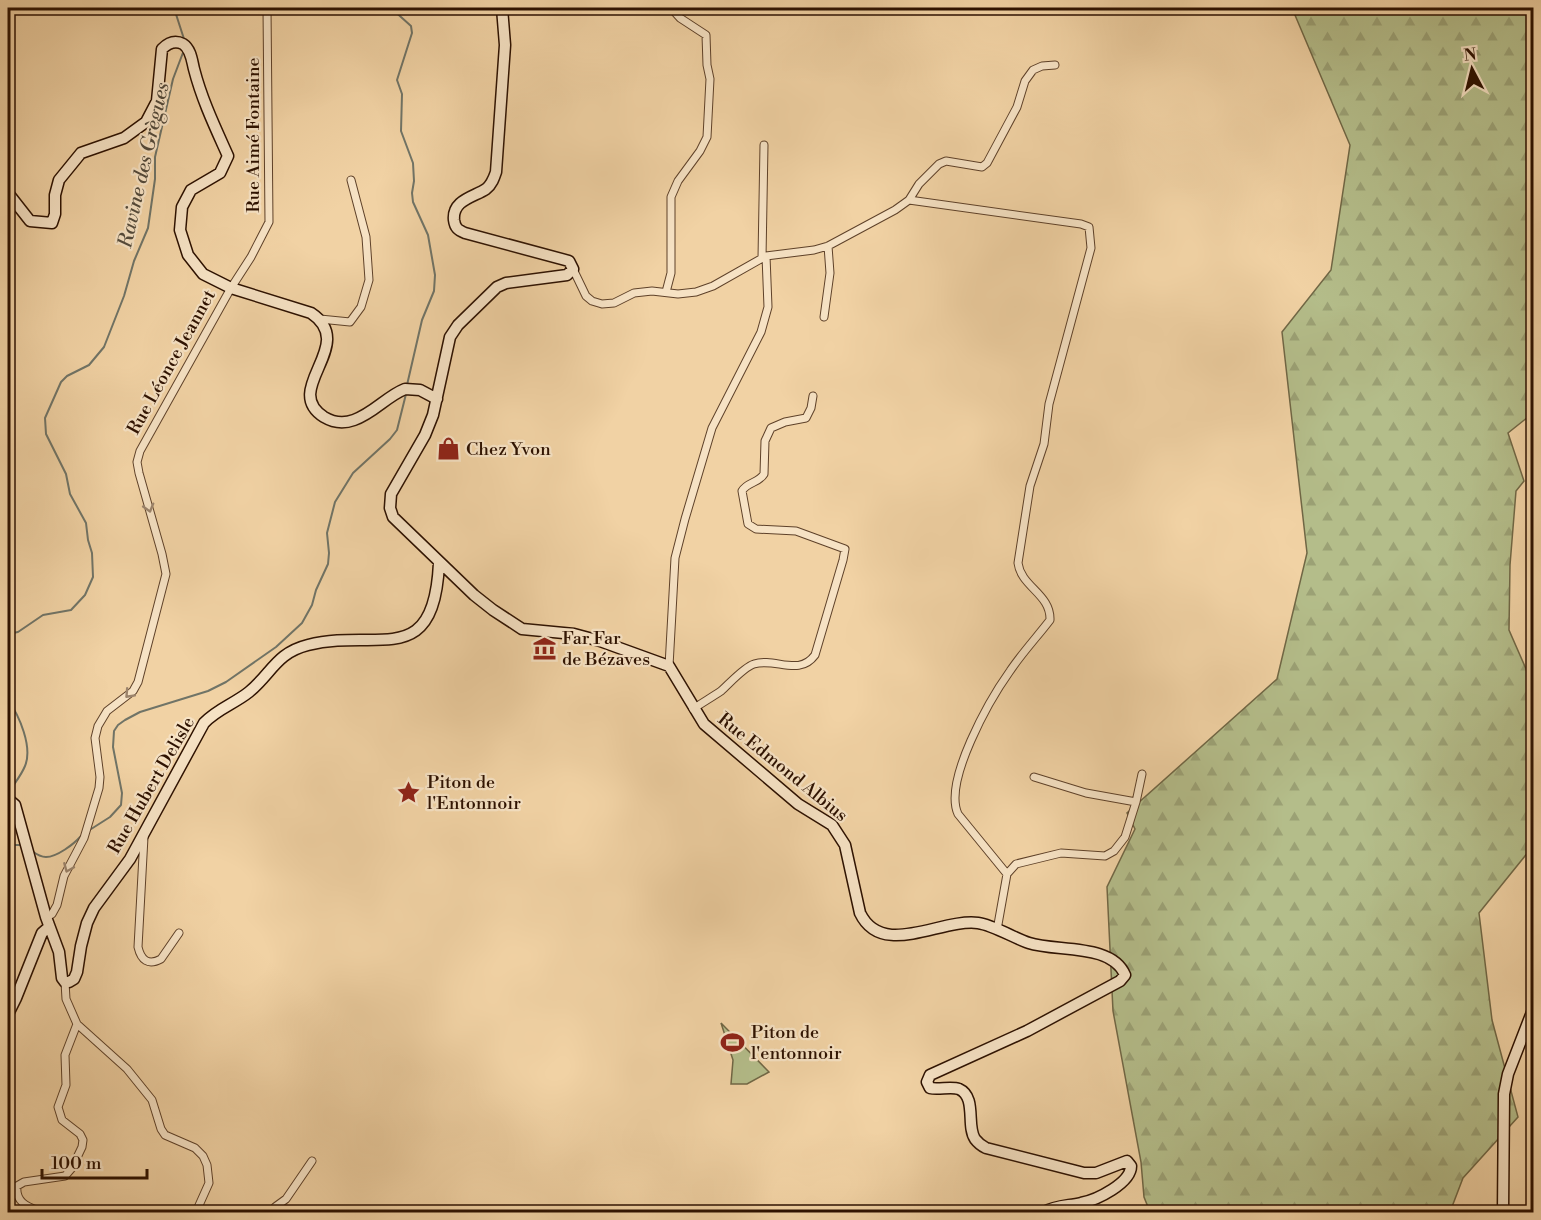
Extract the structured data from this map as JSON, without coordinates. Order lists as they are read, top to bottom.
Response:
{
  "streets": {
    "main road": ["Rue Léonce Jeannet", "Rue Edmond Albius", "Rue Hubert Delisle"],
    "street": ["Rue Aimé Fontaine"]
  },
  "crossings": [
    ["Rue Aimé Fontaine", "Rue Léonce Jeannet"]
  ],
  "one_way": ["Rue Léonce Jeannet"],
  "water": ["Ravine des Grègues"],
  "places": {
    "shop": ["Chez Yvon"],
    "museum": ["Far Far de Bézaves"],
    "place": ["Piton de l'Entonnoir"],
    "sports": ["Piton de l'entonnoir"]
  },
  "scale_bar": "100 m",
  "north": "top"
}
